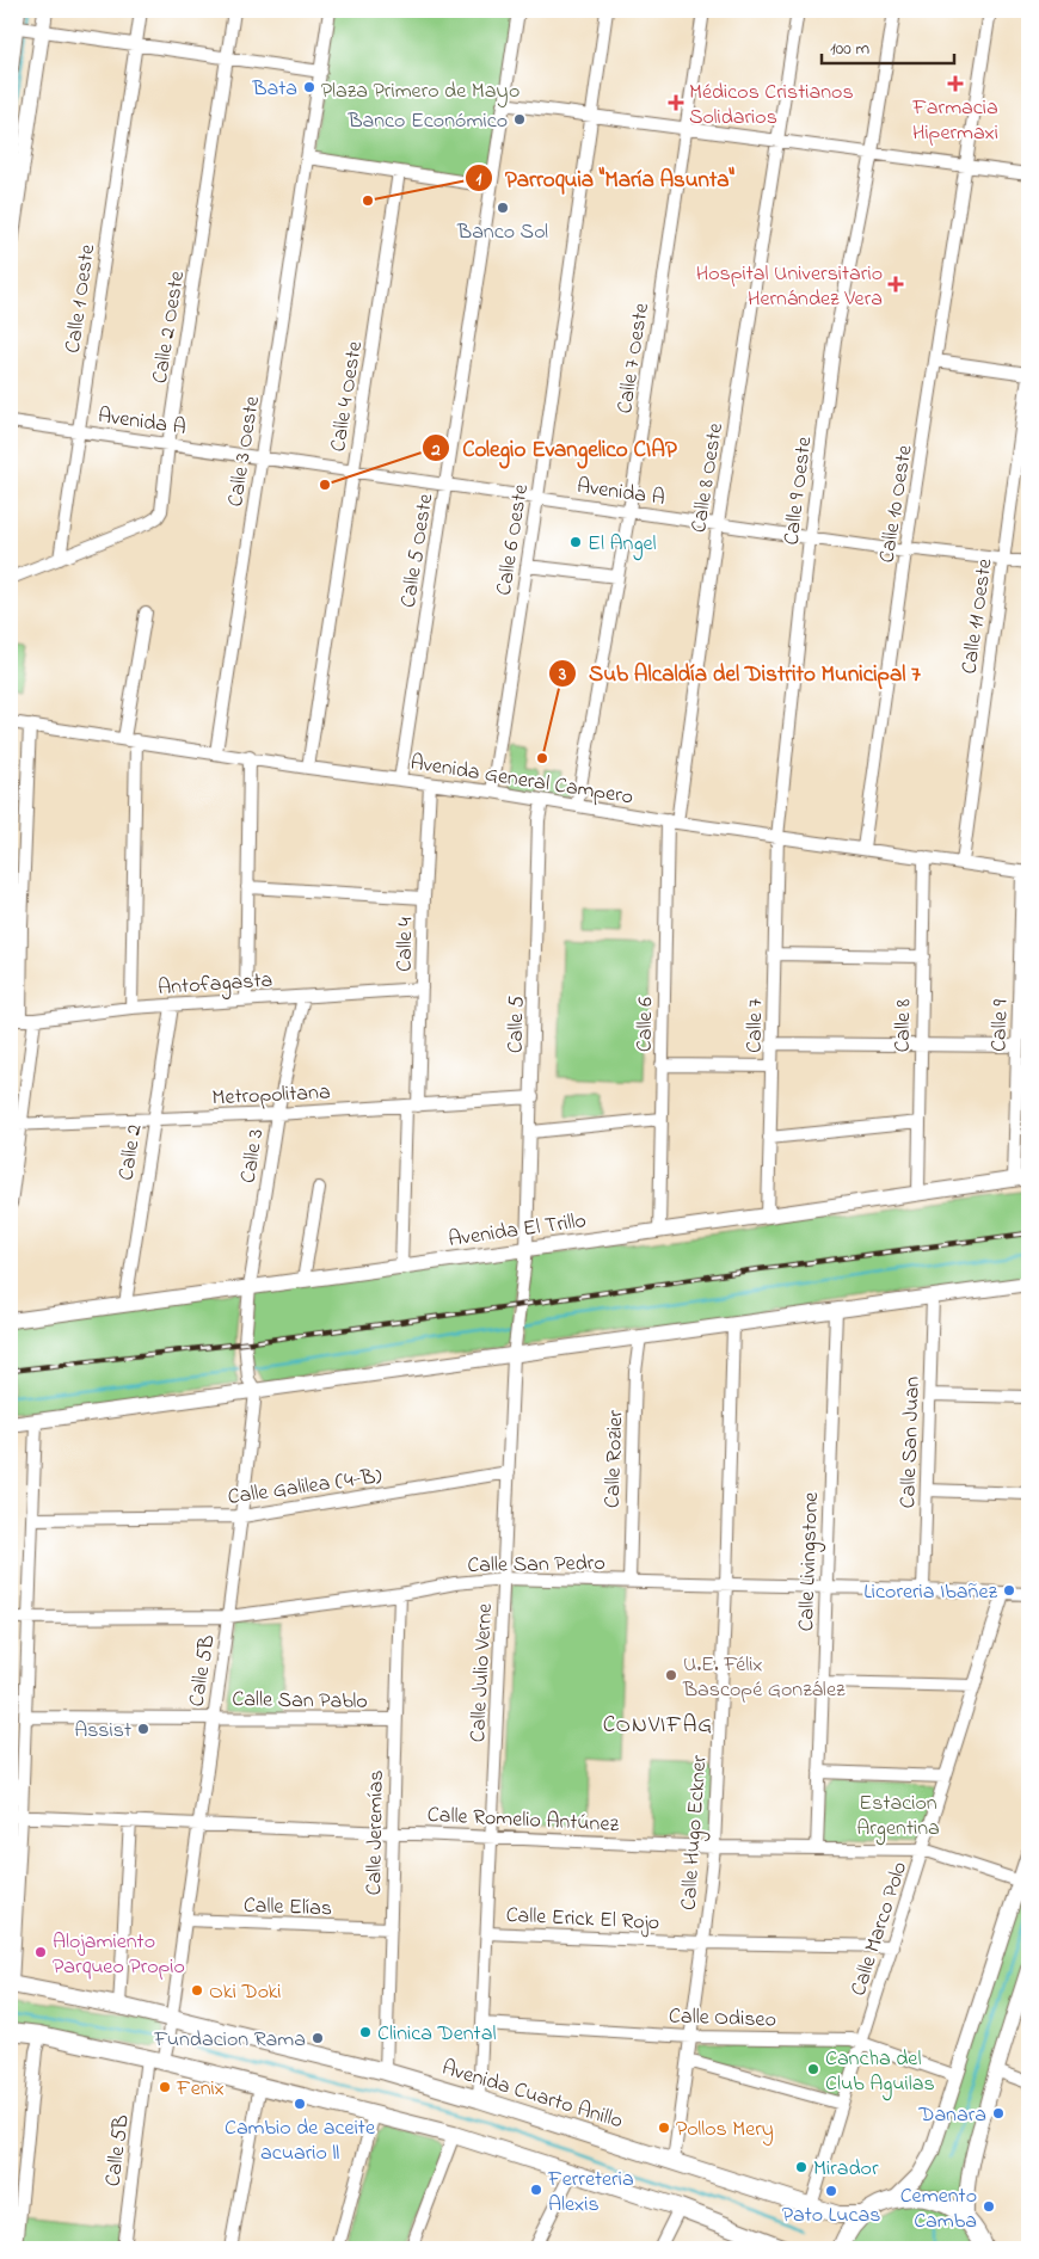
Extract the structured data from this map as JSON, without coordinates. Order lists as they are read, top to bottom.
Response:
{
  "streets": {
    "highway": ["Avenida Cuarto Anillo"],
    "main road": ["Avenida El Trillo"],
    "street": [
      "Calle 1 Oeste",
      "Calle 2 Oeste",
      "Calle 7 Oeste",
      "Calle 4 Oeste",
      "Avenida A",
      "Calle 3 Oeste",
      "Calle 8 Oeste",
      "Calle 9 Oeste",
      "Calle 10 Oeste",
      "Calle 6 Oeste",
      "Calle 5 Oeste",
      "Calle 11 Oeste",
      "Avenida General Campero",
      "Calle 4",
      "Antofagasta",
      "Calle 5",
      "Calle 6",
      "Calle 7",
      "Calle 8",
      "Calle 9",
      "Metropolitana",
      "Calle 2",
      "Calle 3",
      "Calle San Juan",
      "Calle Rozier",
      "Calle Galilea (4-B)",
      "Calle Livingstone",
      "Calle San Pedro",
      "Calle 5B",
      "Calle Julio Verne",
      "Calle San Pablo",
      "Calle Romelio Antúnez",
      "Calle Jeremías",
      "Calle Hugo Eckner",
      "Calle Elías",
      "Calle Erick El Rojo",
      "Calle Marco Polo",
      "Calle Odiseo"
    ]
  },
  "crossings": [
    ["Calle 1 Oeste", "Calle 2 Oeste"],
    ["Calle 1 Oeste", "Avenida A"],
    ["Calle 2 Oeste", "Avenida A"],
    ["Calle 7 Oeste", "Avenida A"],
    ["Calle 7 Oeste", "Avenida General Campero"],
    ["Calle 4 Oeste", "Avenida A"],
    ["Calle 4 Oeste", "Avenida General Campero"],
    ["Avenida A", "Calle 3 Oeste"],
    ["Avenida A", "Calle 8 Oeste"],
    ["Avenida A", "Calle 9 Oeste"],
    ["Avenida A", "Calle 10 Oeste"],
    ["Avenida A", "Calle 6 Oeste"],
    ["Avenida A", "Calle 5 Oeste"],
    ["Avenida A", "Calle 11 Oeste"],
    ["Calle 3 Oeste", "Avenida General Campero"],
    ["Calle 8 Oeste", "Avenida General Campero"],
    ["Calle 8 Oeste", "Calle 6"],
    ["Calle 9 Oeste", "Avenida General Campero"],
    ["Calle 9 Oeste", "Calle 7"],
    ["Calle 10 Oeste", "Avenida General Campero"],
    ["Calle 6 Oeste", "Avenida General Campero"],
    ["Calle 5 Oeste", "Avenida General Campero"],
    ["Calle 11 Oeste", "Avenida General Campero"],
    ["Avenida General Campero", "Calle 4"],
    ["Avenida General Campero", "Calle 5"],
    ["Avenida General Campero", "Calle 6"],
    ["Avenida General Campero", "Calle 7"],
    ["Avenida General Campero", "Calle 8"],
    ["Avenida General Campero", "Calle 9"],
    ["Calle 4", "Antofagasta"],
    ["Calle 4", "Metropolitana"],
    ["Calle 4", "Avenida El Trillo"],
    ["Antofagasta", "Calle 2"],
    ["Antofagasta", "Calle 3"],
    ["Calle 5", "Metropolitana"],
    ["Calle 5", "Avenida El Trillo"],
    ["Calle 5", "Calle Julio Verne"],
    ["Calle 6", "Avenida El Trillo"],
    ["Calle 7", "Avenida El Trillo"],
    ["Calle 8", "Avenida El Trillo"],
    ["Calle 9", "Avenida El Trillo"],
    ["Metropolitana", "Calle 2"],
    ["Metropolitana", "Calle 3"],
    ["Calle 2", "Avenida El Trillo"],
    ["Calle 3", "Avenida El Trillo"],
    ["Calle 3", "Calle 5B"],
    ["Avenida El Trillo", "Calle 5B"],
    ["Avenida El Trillo", "Calle Julio Verne"],
    ["Calle San Juan", "Calle San Pedro"],
    ["Calle Rozier", "Calle San Pedro"],
    ["Calle Galilea (4-B)", "Calle 5B"],
    ["Calle Galilea (4-B)", "Calle Julio Verne"],
    ["Calle Livingstone", "Calle San Pedro"],
    ["Calle Livingstone", "Calle Romelio Antúnez"],
    ["Calle San Pedro", "Calle 5B"],
    ["Calle San Pedro", "Calle Julio Verne"],
    ["Calle San Pedro", "Calle Jeremías"],
    ["Calle San Pedro", "Calle Hugo Eckner"],
    ["Calle San Pedro", "Calle Marco Polo"],
    ["Calle 5B", "Calle San Pablo"],
    ["Calle 5B", "Calle Romelio Antúnez"],
    ["Calle 5B", "Calle Elías"],
    ["Calle 5B", "Avenida Cuarto Anillo"],
    ["Calle Julio Verne", "Calle Romelio Antúnez"],
    ["Calle Julio Verne", "Calle Erick El Rojo"],
    ["Calle Julio Verne", "Calle Odiseo"],
    ["Calle Julio Verne", "Avenida Cuarto Anillo"],
    ["Calle San Pablo", "Calle Jeremías"],
    ["Calle Romelio Antúnez", "Calle Jeremías"],
    ["Calle Romelio Antúnez", "Calle Hugo Eckner"],
    ["Calle Romelio Antúnez", "Calle Marco Polo"],
    ["Calle Jeremías", "Calle Elías"],
    ["Calle Jeremías", "Avenida Cuarto Anillo"],
    ["Calle Hugo Eckner", "Calle Erick El Rojo"],
    ["Calle Hugo Eckner", "Calle Odiseo"],
    ["Calle Hugo Eckner", "Avenida Cuarto Anillo"],
    ["Calle Erick El Rojo", "Calle Marco Polo"],
    ["Calle Marco Polo", "Calle Odiseo"],
    ["Calle Marco Polo", "Avenida Cuarto Anillo"]
  ],
  "districts": ["CONVIFAG"],
  "parks": ["Plaza Primero de Mayo", "Estacion Argentina"],
  "places": {
    "health": ["Farmacia Hipermaxi", "Médicos Cristianos Solidarios", "Hospital Universitario Hernández Vera"],
    "other": [
      "Bata",
      "Banco Económico",
      "Parroquia \"María Asunta\"",
      "Banco Sol",
      "Colegio Evangelico CIAP",
      "El Angel",
      "Sub Alcaldía del Distrito Municipal 7",
      "Licoreria Ibañez",
      "U.E. Félix Bascopé González",
      "Assist",
      "Alojamiento Parqueo Propio",
      "Oki Doki",
      "Clinica Dental",
      "Fundacion Rama",
      "Cancha del Club Aguilas",
      "Fenix",
      "Cambio de aceite acuario ||",
      "Danara",
      "Pollos Mery",
      "Mirador",
      "Ferreteria Alexis",
      "Pato Lucas",
      "Cemento Camba"
    ]
  },
  "scale_bar": "100 m"
}
